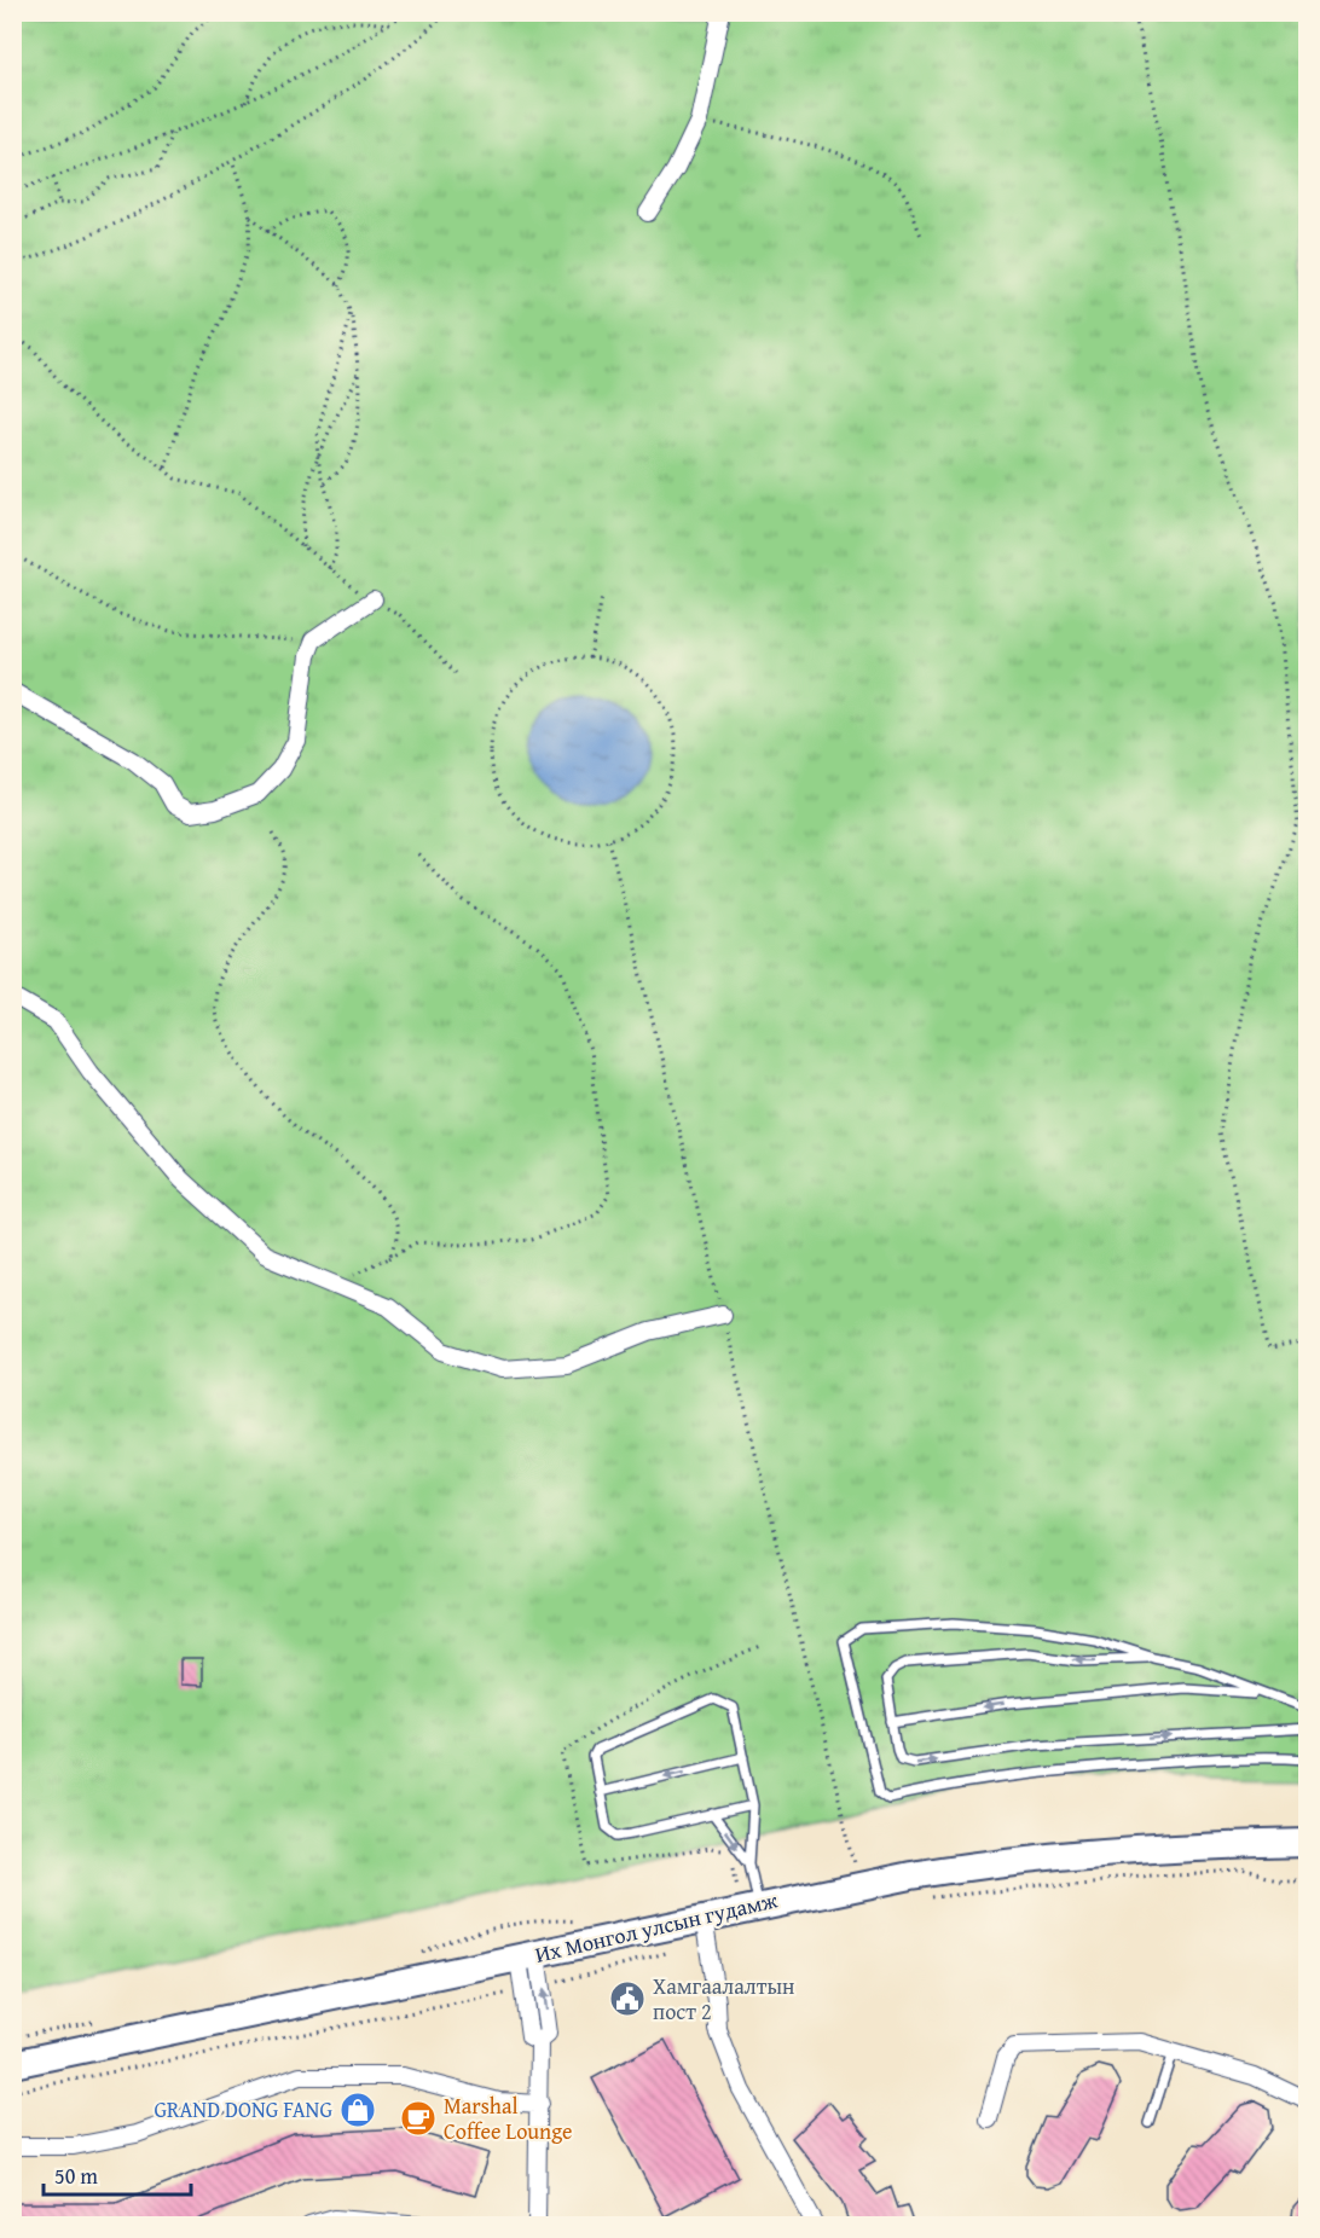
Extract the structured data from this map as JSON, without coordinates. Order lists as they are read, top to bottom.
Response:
{
  "streets": {
    "main road": ["Их Монгол улсын гудамж"]
  },
  "places": {
    "public building": ["Хамгаалалтын пост 2"],
    "shop": ["GRAND DONG FANG"],
    "cafe": ["Marshal Coffee Lounge"]
  },
  "scale_bar": "50 m"
}
